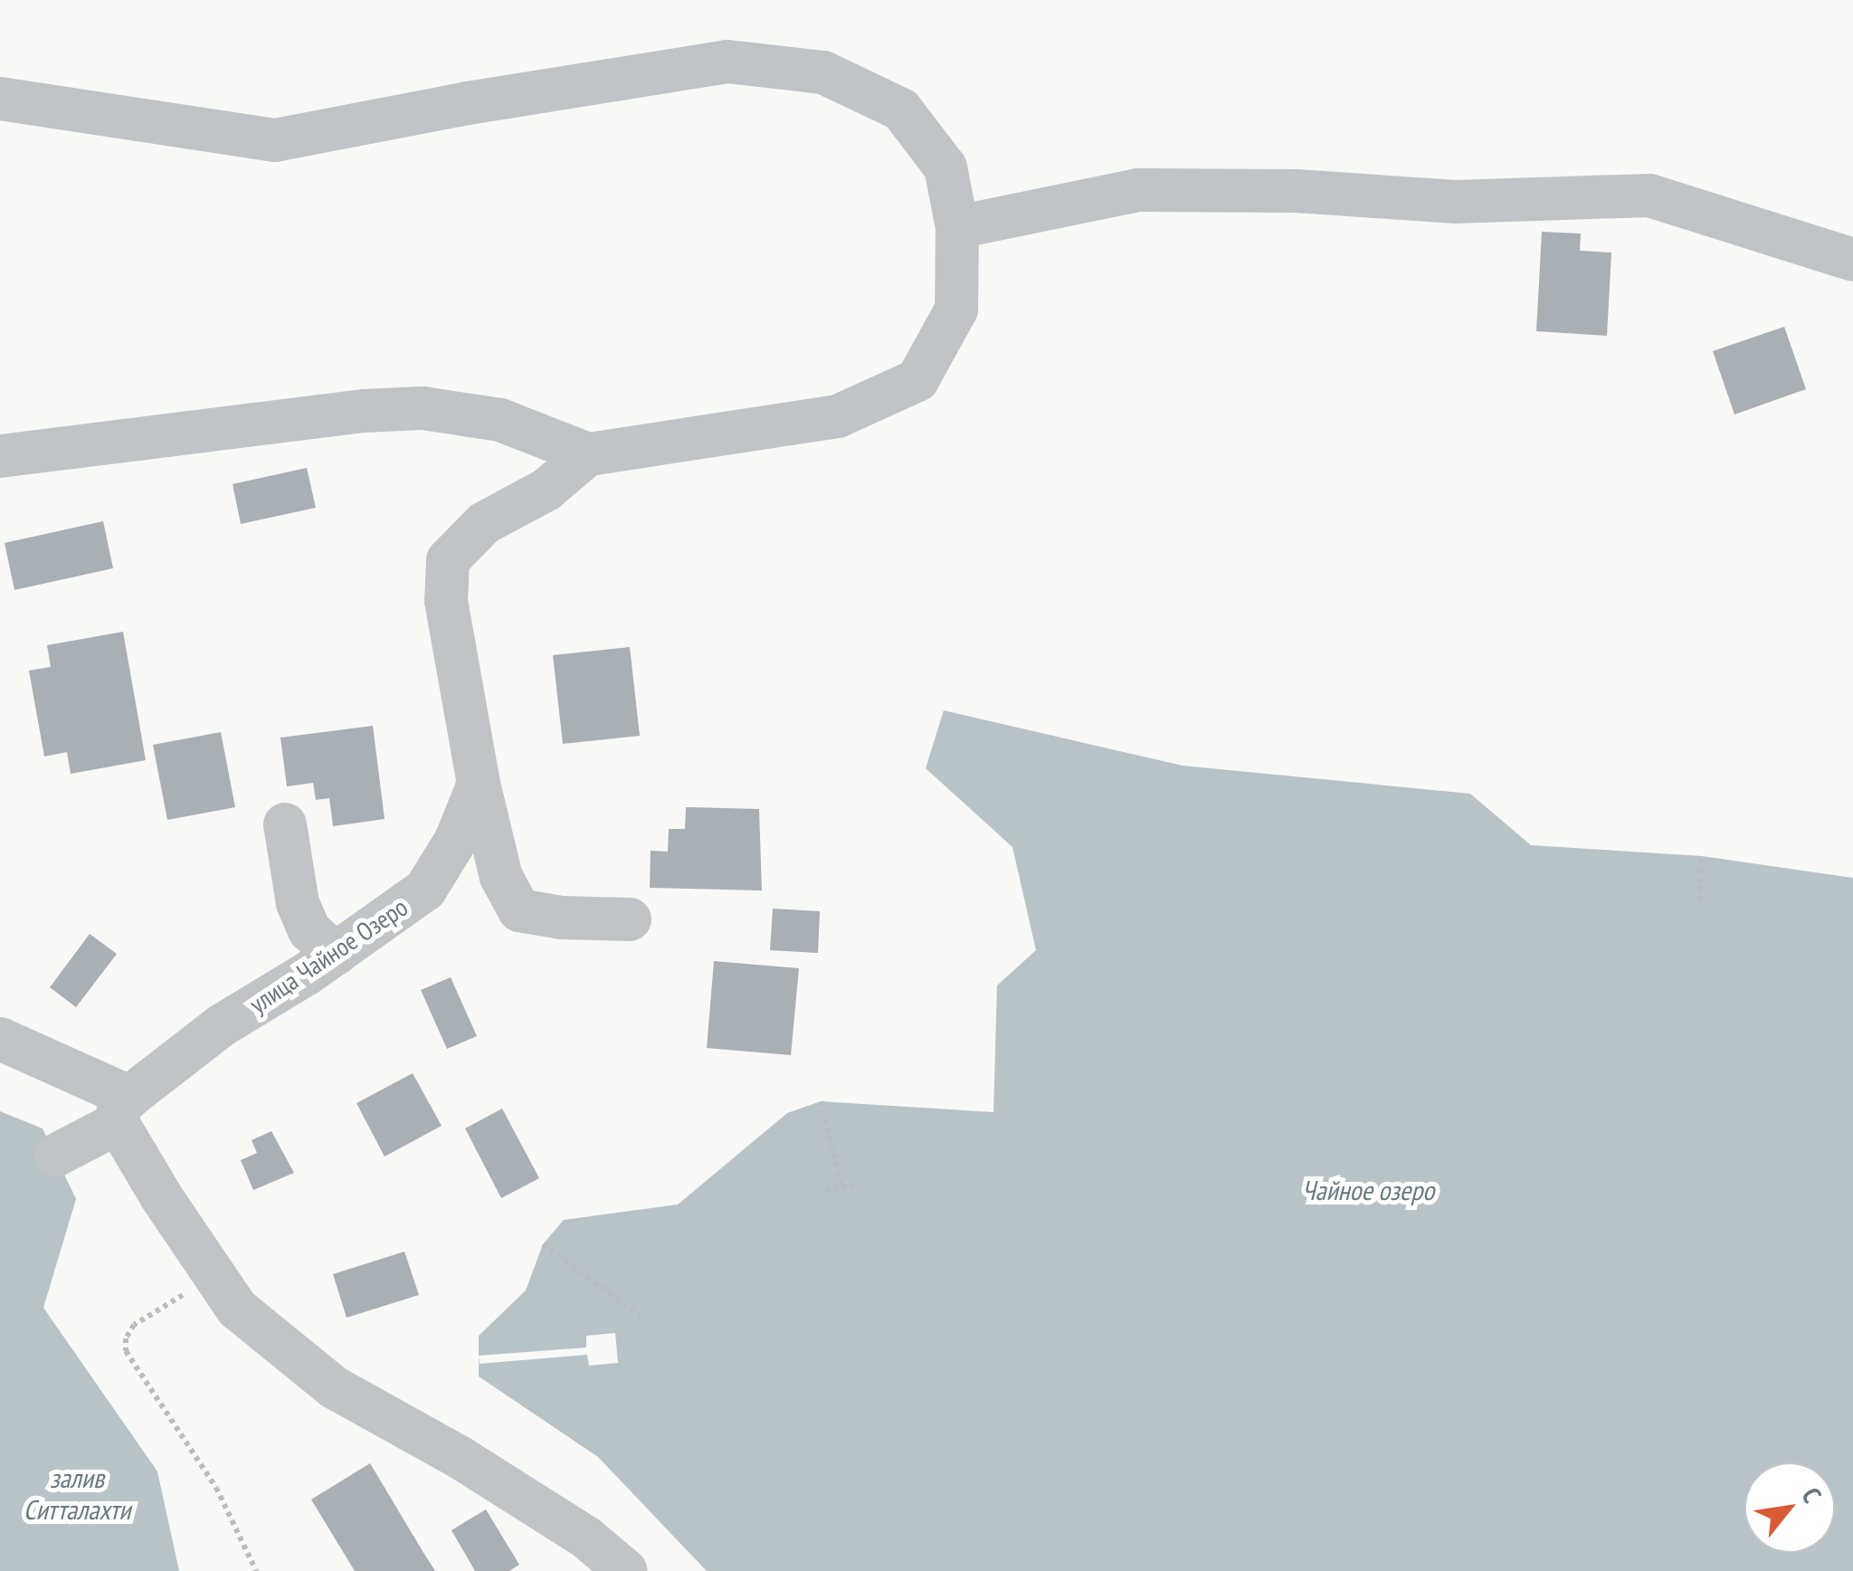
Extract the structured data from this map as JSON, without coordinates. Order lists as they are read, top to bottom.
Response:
{
  "streets": {
    "street": ["улица Чайное Озеро"]
  },
  "water": ["Чайное озеро", "залив Ситталахти"],
  "north": "top right"
}
